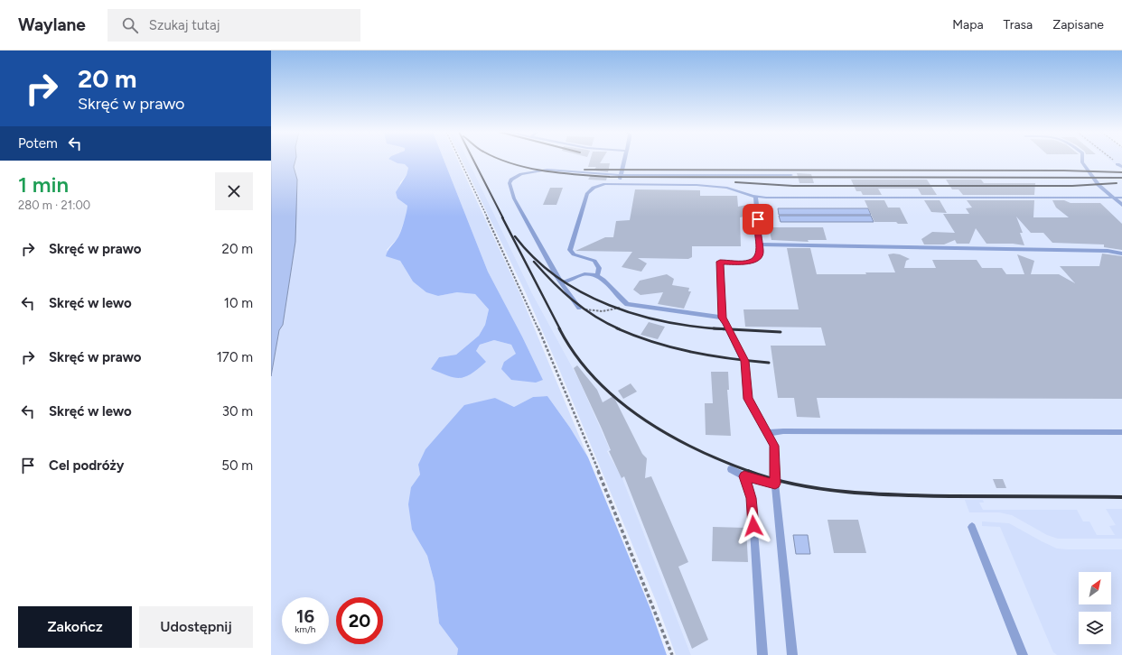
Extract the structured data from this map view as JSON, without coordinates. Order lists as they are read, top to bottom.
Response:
{
  "north": "top right",
  "page": {
    "header": "Waylane",
    "search": "Szukaj tutaj",
    "nav": ["Mapa", "Trasa", "Zapisane"],
    "turn": ["20 m", "Skręć w prawo"],
    "then": "Potem",
    "heading": ["1 min", "280 m · 21:00"],
    "list": [
      {
        "name": "Skręć w prawo",
        "value": "20 m"
      },
      {
        "name": "Skręć w lewo",
        "value": "10 m"
      },
      {
        "name": "Skręć w prawo",
        "value": "170 m"
      },
      {
        "name": "Skręć w lewo",
        "value": "30 m"
      },
      {
        "name": "Cel podróży",
        "value": "50 m"
      }
    ],
    "speed": "16 km/h",
    "limit": "20",
    "buttons": ["Zakończ", "Udostępnij"]
  }
}
